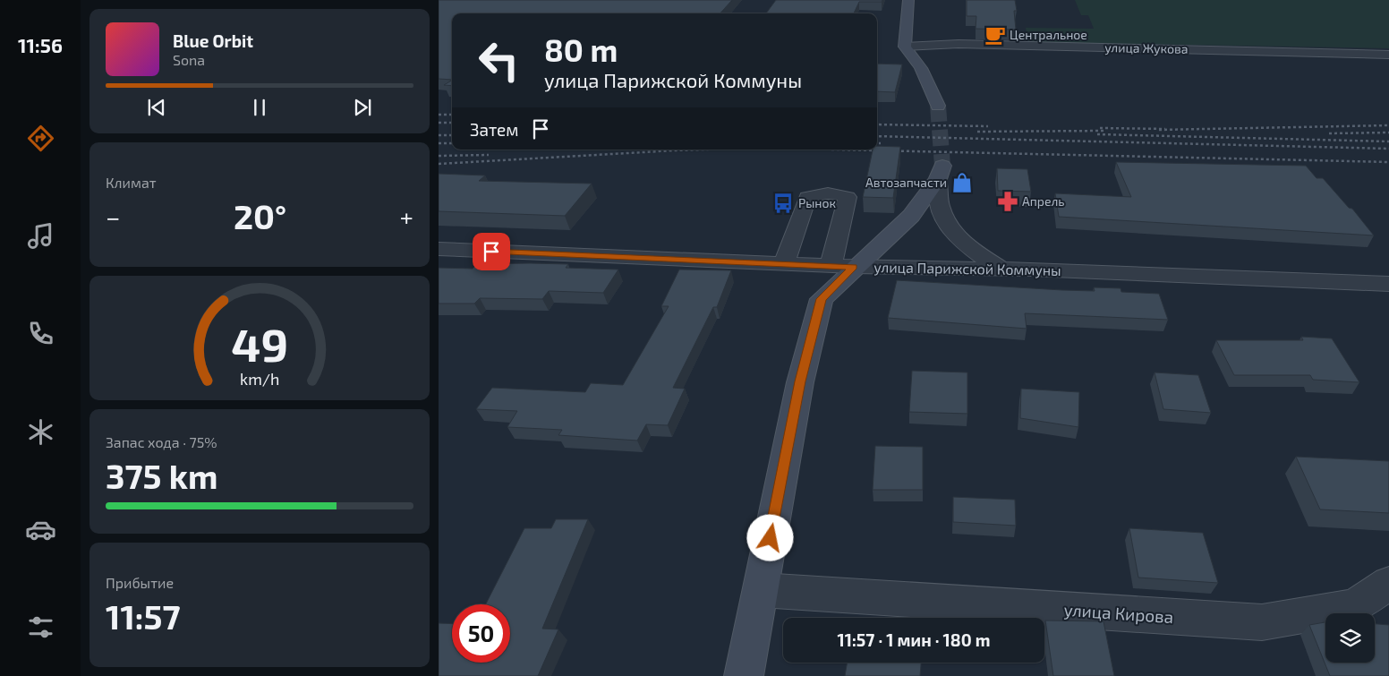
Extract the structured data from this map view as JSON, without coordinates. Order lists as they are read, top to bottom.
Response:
{
  "streets": {
    "street": ["улица Жукова", "улица Парижской Коммуны", "улица Кирова"]
  },
  "places": {
    "cafe": ["Центральное"],
    "shop": ["Автозапчасти"],
    "pharmacy": ["Апрель"],
    "bus stop": ["Рынок"]
  },
  "page": {
    "tabs": "11:56",
    "turn": ["80 m", "улица Парижской Коммуны"],
    "song": ["Blue Orbit", "Sona"],
    "then": "Затем",
    "tile": [
      "Климат",
      ["Запас хода · 75%", "375 km"],
      ["Прибытие", "11:57"]
    ],
    "heat": ["−", "20°", "+"],
    "limit": "50",
    "trip": "11:57 · 1 мин · 180 m",
    "gauge": ["49", "km/h"]
  }
}
